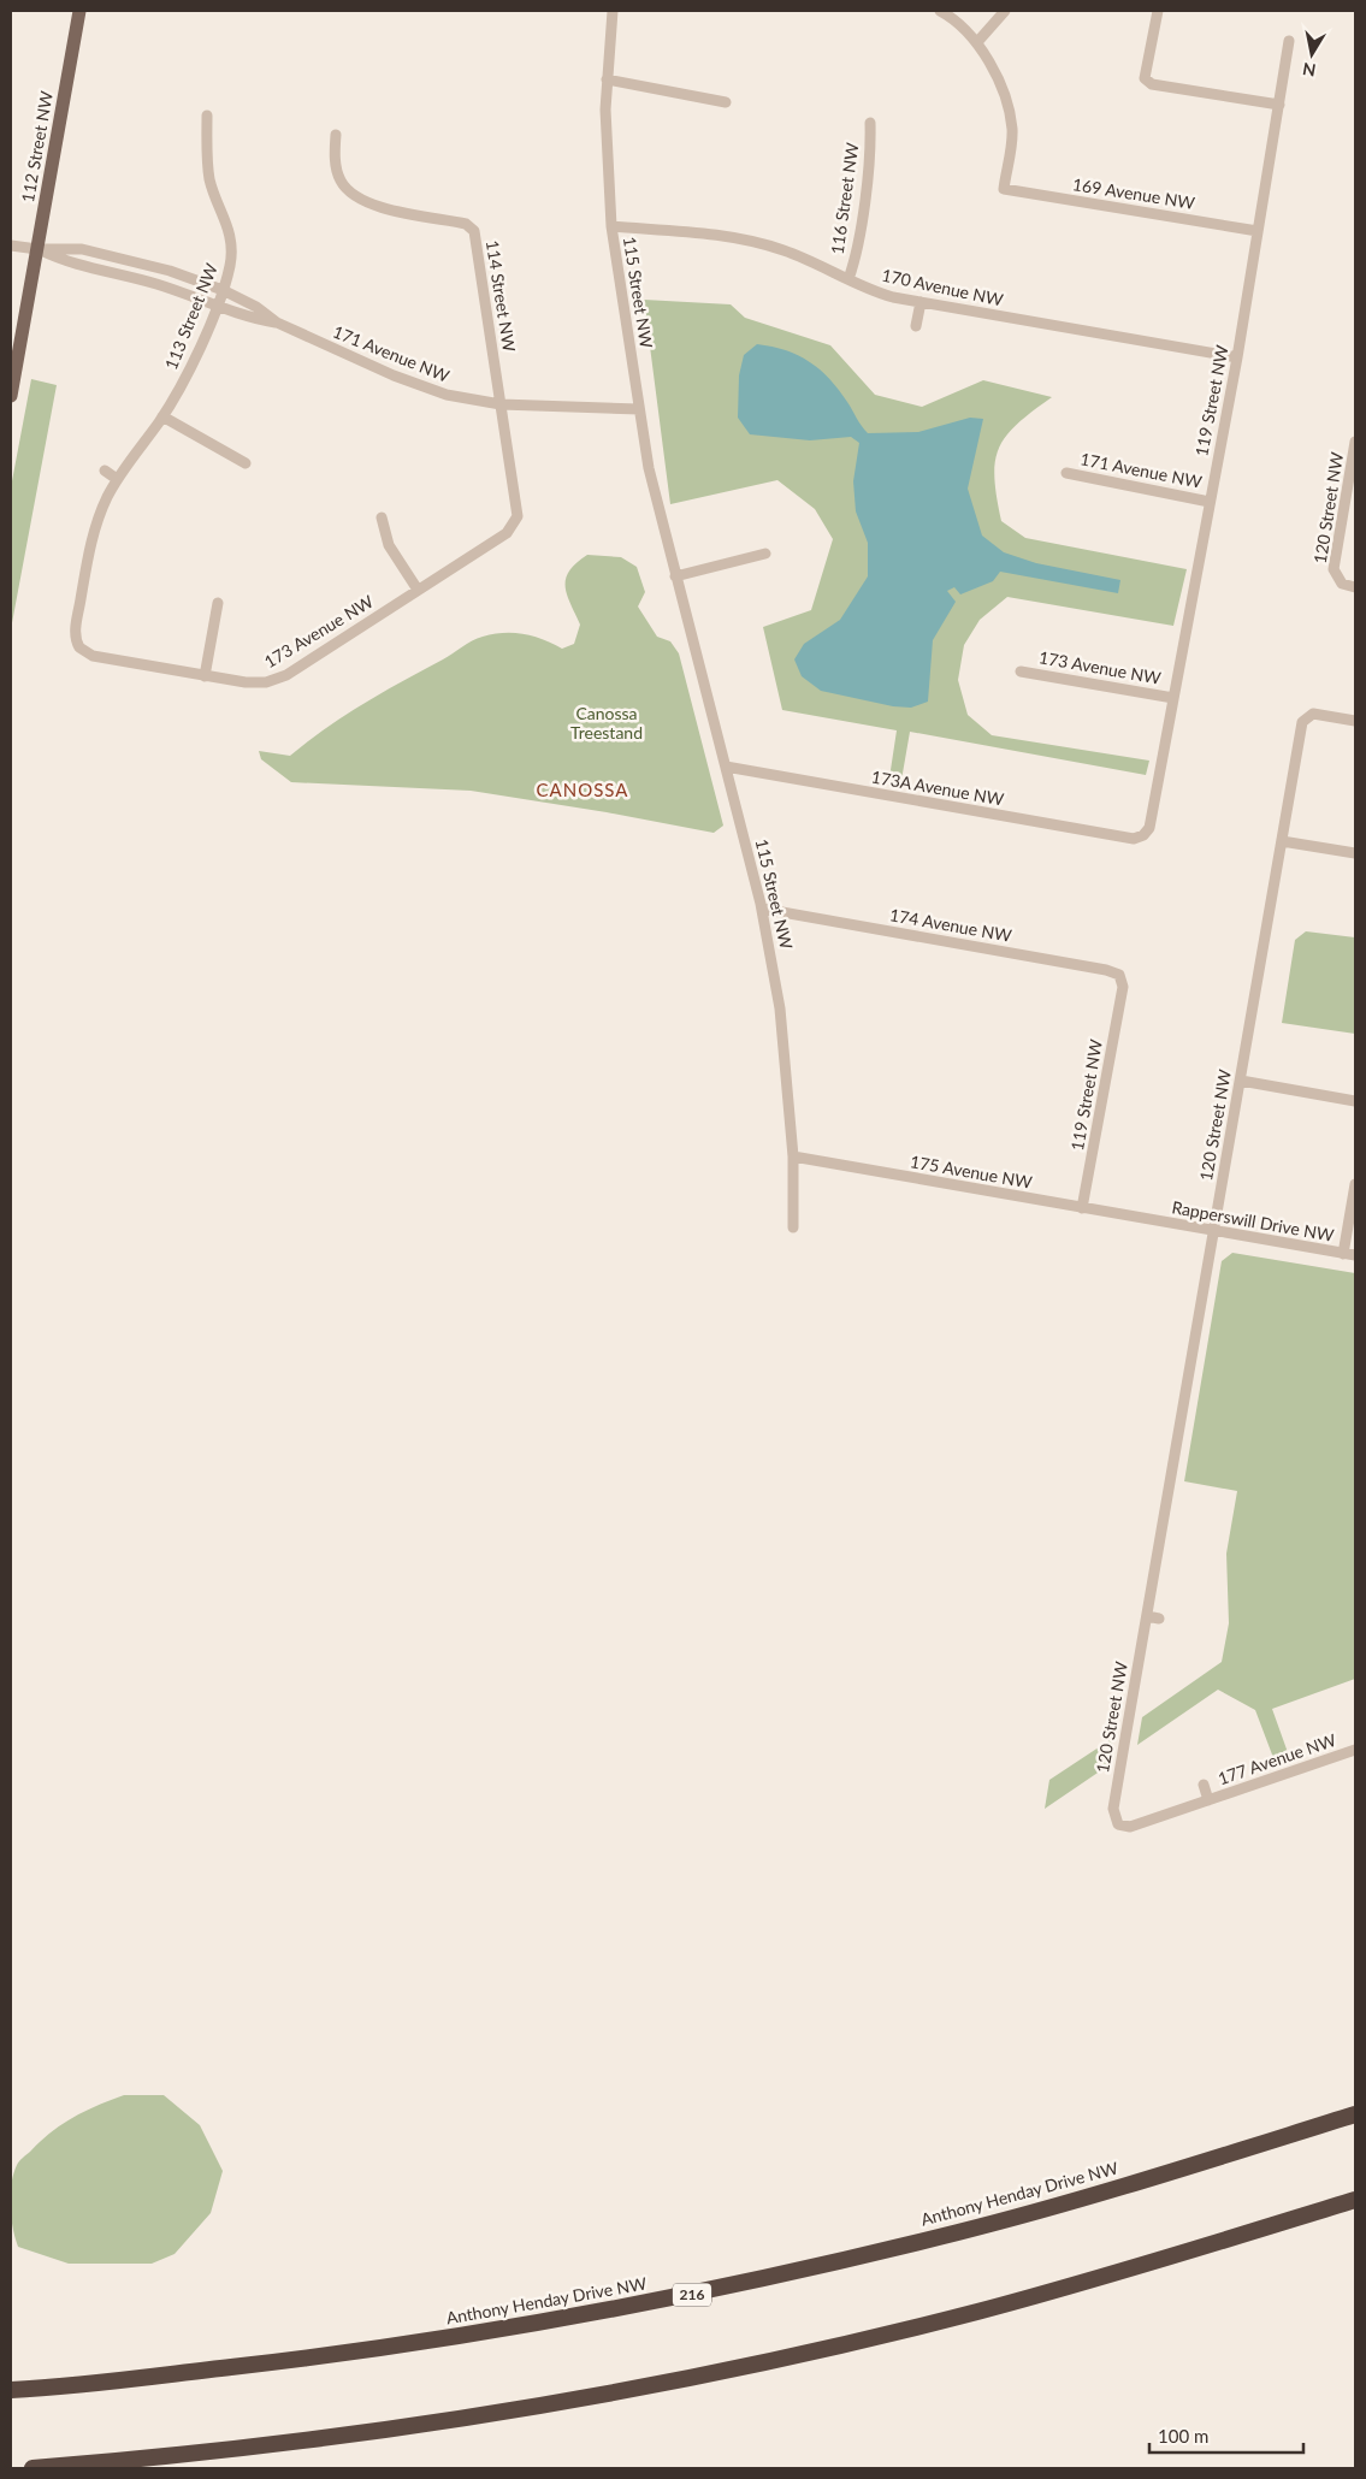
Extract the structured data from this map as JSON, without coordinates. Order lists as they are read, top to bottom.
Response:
{
  "streets": {
    "highway": ["Anthony Henday Drive NW", "216"],
    "main road": ["112 Street NW"],
    "street": [
      "169 Avenue NW",
      "116 Street NW",
      "170 Avenue NW",
      "115 Street NW",
      "114 Street NW",
      "113 Street NW",
      "171 Avenue NW",
      "119 Street NW",
      "120 Street NW",
      "173 Avenue NW",
      "173A Avenue NW",
      "174 Avenue NW",
      "175 Avenue NW",
      "Rapperswill Drive NW",
      "177 Avenue NW"
    ]
  },
  "crossings": [
    ["112 Street NW", "171 Avenue NW"],
    ["169 Avenue NW", "119 Street NW"],
    ["116 Street NW", "170 Avenue NW"],
    ["170 Avenue NW", "115 Street NW"],
    ["170 Avenue NW", "119 Street NW"],
    ["115 Street NW", "171 Avenue NW"],
    ["115 Street NW", "173A Avenue NW"],
    ["115 Street NW", "174 Avenue NW"],
    ["115 Street NW", "175 Avenue NW"],
    ["114 Street NW", "171 Avenue NW"],
    ["114 Street NW", "173 Avenue NW"],
    ["113 Street NW", "171 Avenue NW"],
    ["113 Street NW", "173 Avenue NW"],
    ["171 Avenue NW", "119 Street NW"],
    ["119 Street NW", "173 Avenue NW"],
    ["119 Street NW", "173A Avenue NW"],
    ["119 Street NW", "174 Avenue NW"],
    ["119 Street NW", "175 Avenue NW"],
    ["120 Street NW", "Rapperswill Drive NW"],
    ["120 Street NW", "177 Avenue NW"],
    ["175 Avenue NW", "Rapperswill Drive NW"]
  ],
  "districts": ["CANOSSA"],
  "parks": ["Canossa Treestand"],
  "scale_bar": "100 m",
  "north": "bottom"
}
